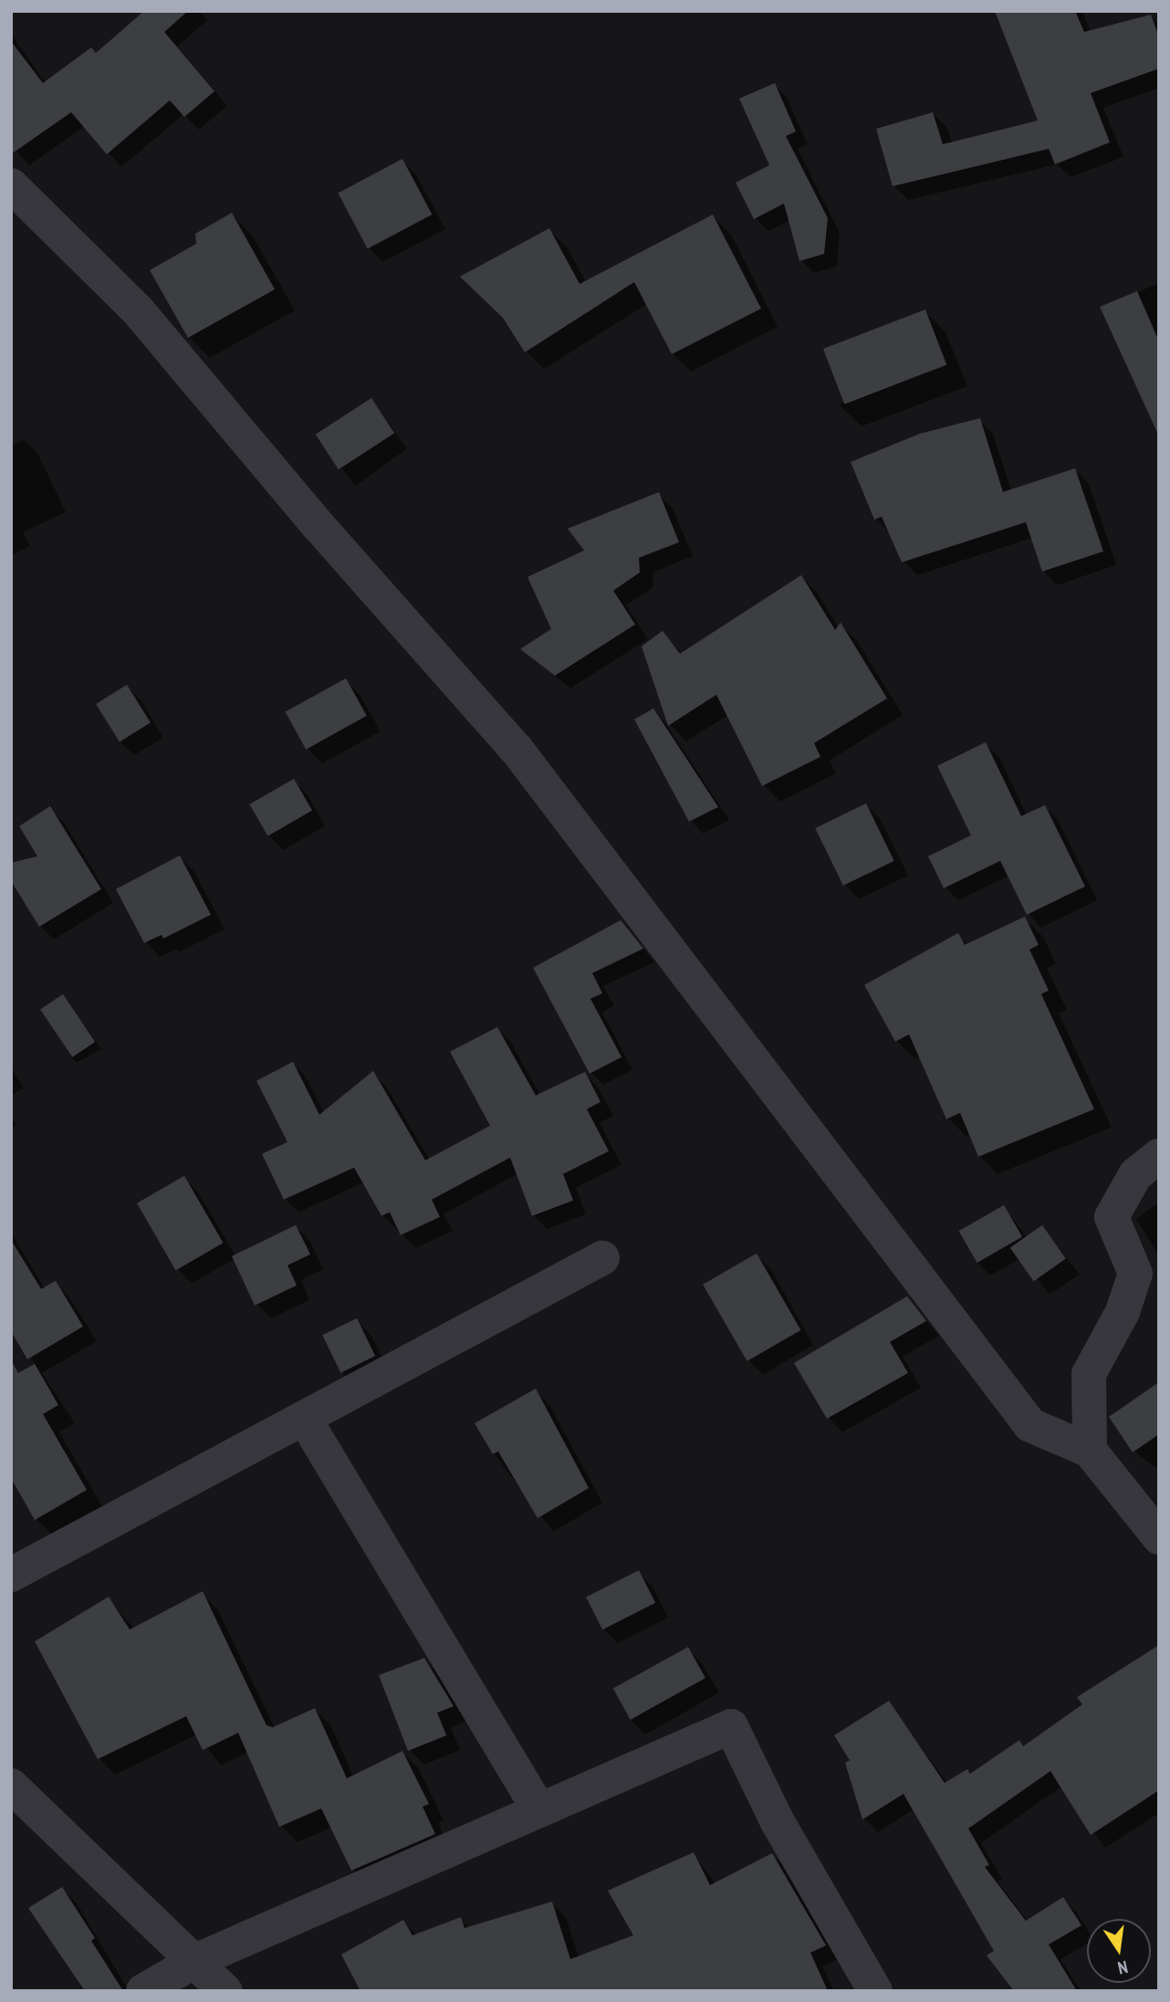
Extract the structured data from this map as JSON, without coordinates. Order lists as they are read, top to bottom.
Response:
{
  "north": "bottom"
}
